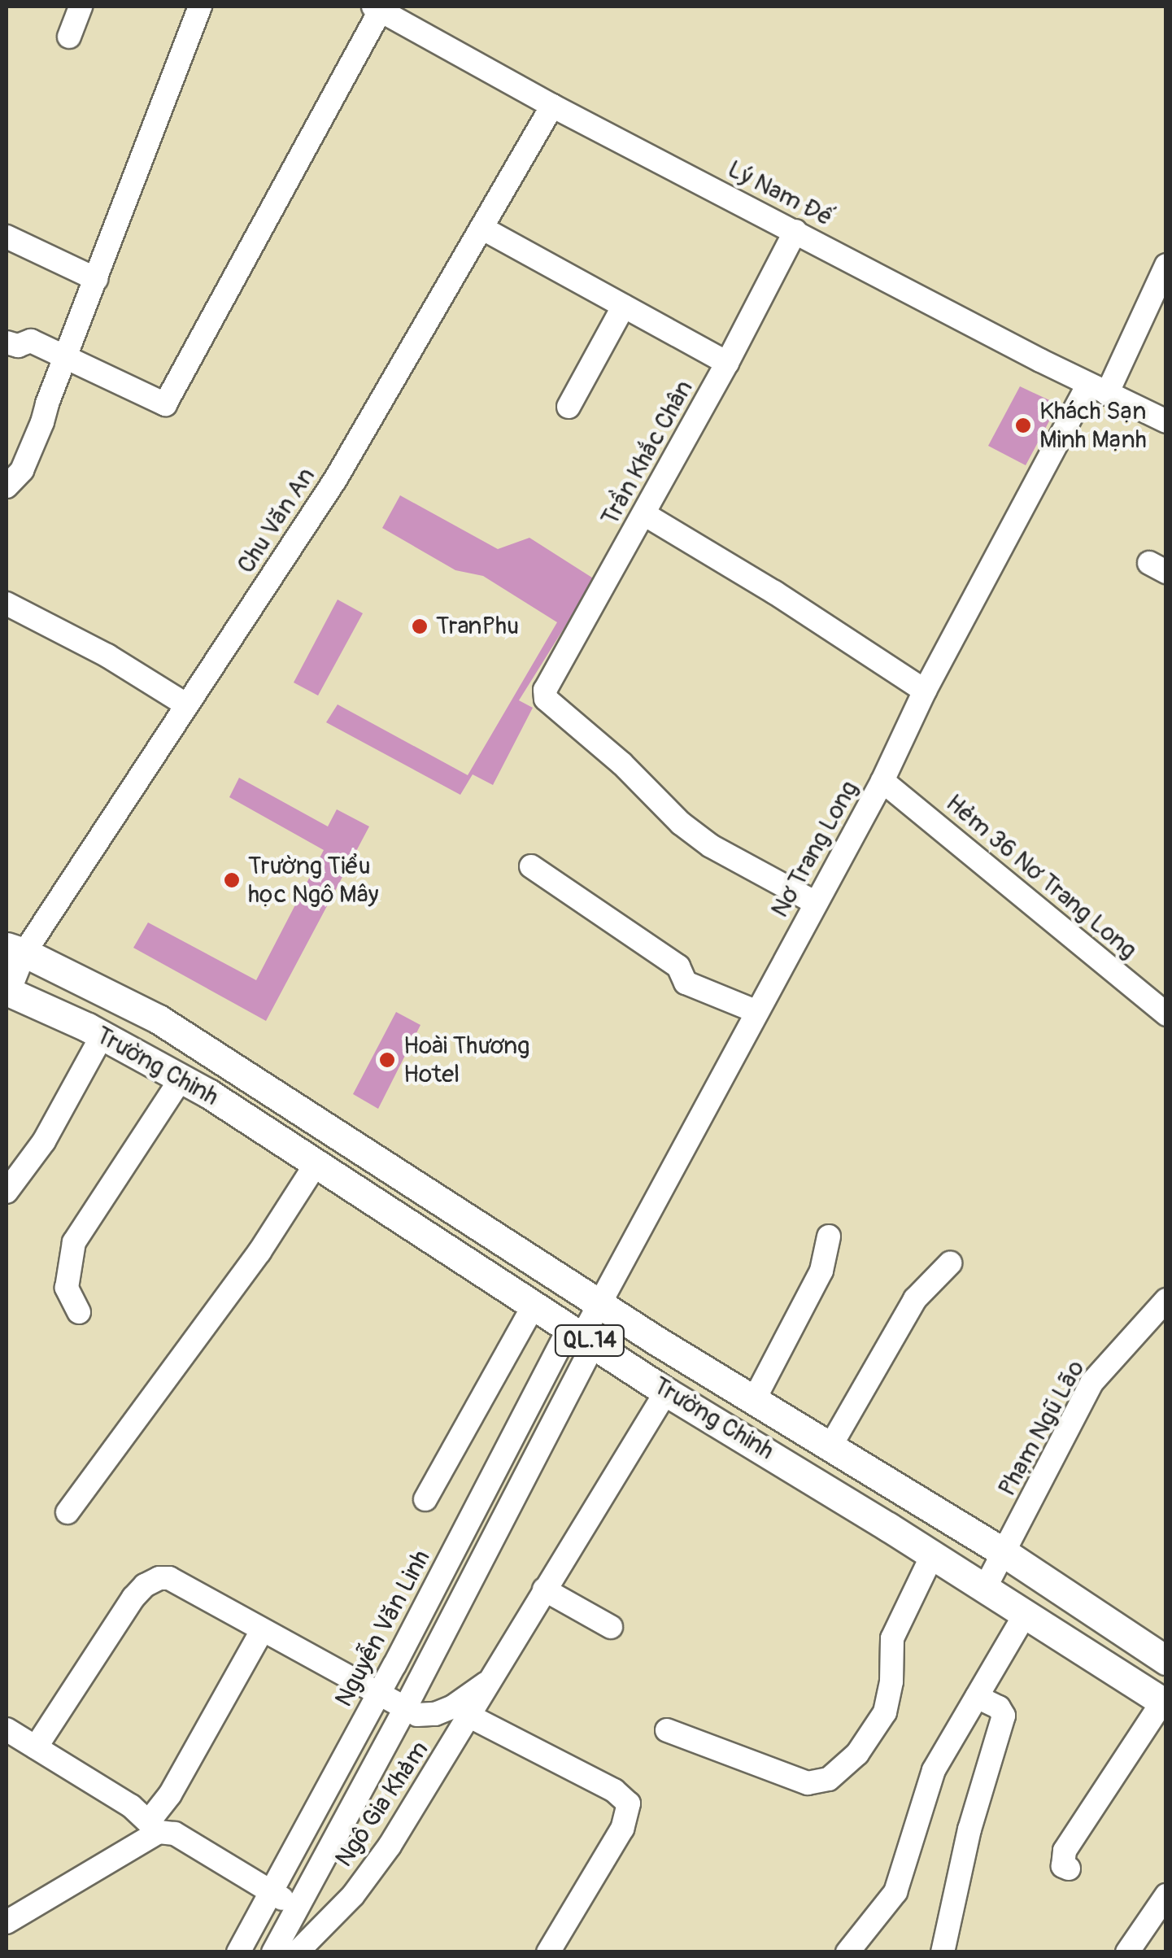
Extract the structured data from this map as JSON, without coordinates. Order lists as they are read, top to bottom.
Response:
{
  "streets": {
    "main road": ["Trường Chinh", "QL.14"],
    "street": [
      "Lý Nam Đế",
      "Trần Khắc Chân",
      "Chu Văn An",
      "Nơ Trang Long",
      "Hẻm 36 Nơ Trang Long",
      "Phạm Ngũ Lão",
      "Nguyễn Văn Linh",
      "Ngô Gia Khảm"
    ]
  },
  "crossings": [
    ["Lý Nam Đế", "Trần Khắc Chân"],
    ["Lý Nam Đế", "Chu Văn An"],
    ["Lý Nam Đế", "Nơ Trang Long"],
    ["Trần Khắc Chân", "Nơ Trang Long"],
    ["Chu Văn An", "Trường Chinh"],
    ["Nơ Trang Long", "Hẻm 36 Nơ Trang Long"],
    ["Nơ Trang Long", "Trường Chinh"],
    ["Nơ Trang Long", "Nguyễn Văn Linh"],
    ["Trường Chinh", "Phạm Ngũ Lão"],
    ["Trường Chinh", "Nguyễn Văn Linh"],
    ["Trường Chinh", "Ngô Gia Khảm"]
  ],
  "places": [
    "Khách Sạn Minh Mạnh",
    "TranPhu",
    "Trường Tiểu học Ngô Mây",
    "Hoài Thương Hotel"
  ]
}
